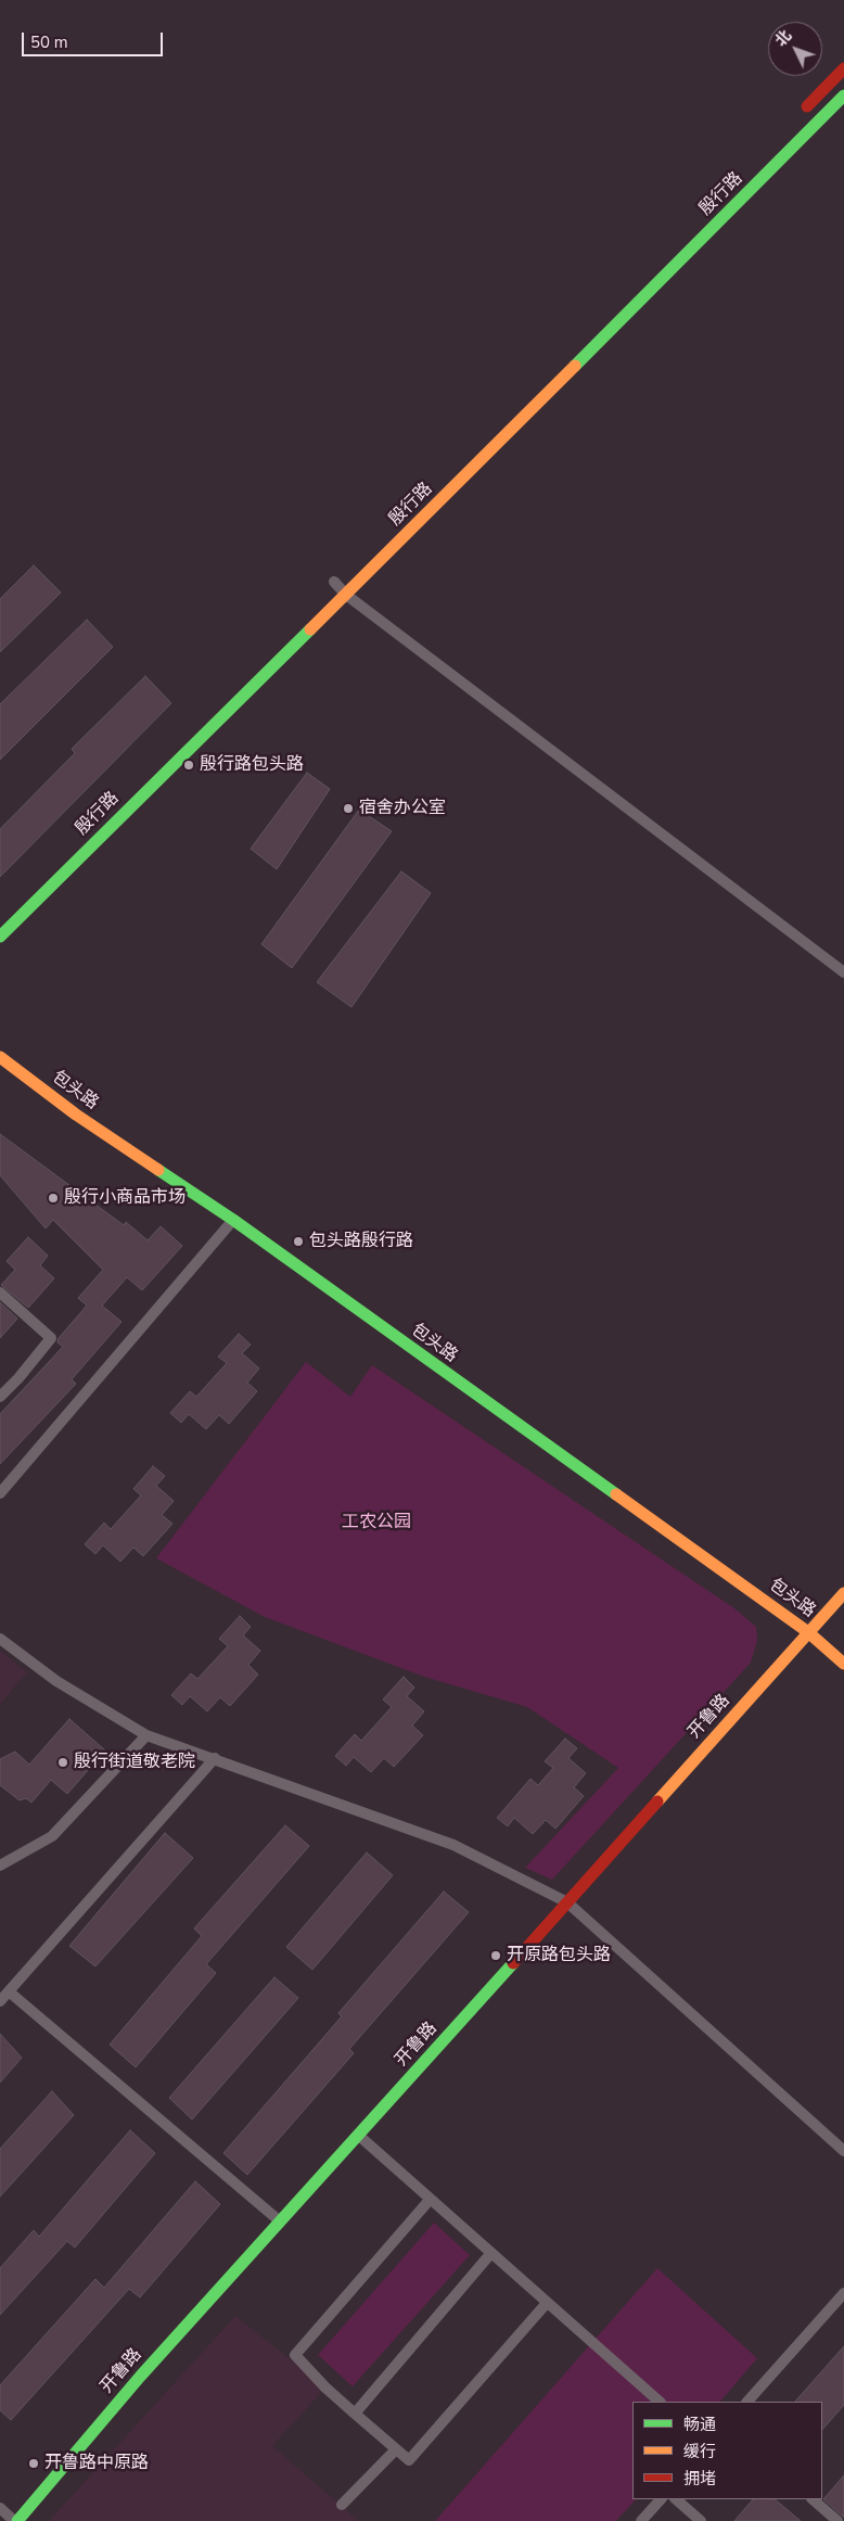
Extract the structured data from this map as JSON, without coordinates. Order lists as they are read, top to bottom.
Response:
{
  "streets": {
    "street": ["殷行路", "包头路", "开鲁路"]
  },
  "crossings": [
    ["包头路", "开鲁路"]
  ],
  "parks": ["工农公园"],
  "places": [
    "殷行路包头路",
    "宿舍办公室",
    "殷行小商品市场",
    "包头路殷行路",
    "殷行街道敬老院",
    "开原路包头路",
    "开鲁路中原路"
  ],
  "legend": ["畅通", "缓行", "拥堵"],
  "scale_bar": "50 m",
  "north": "top left"
}
